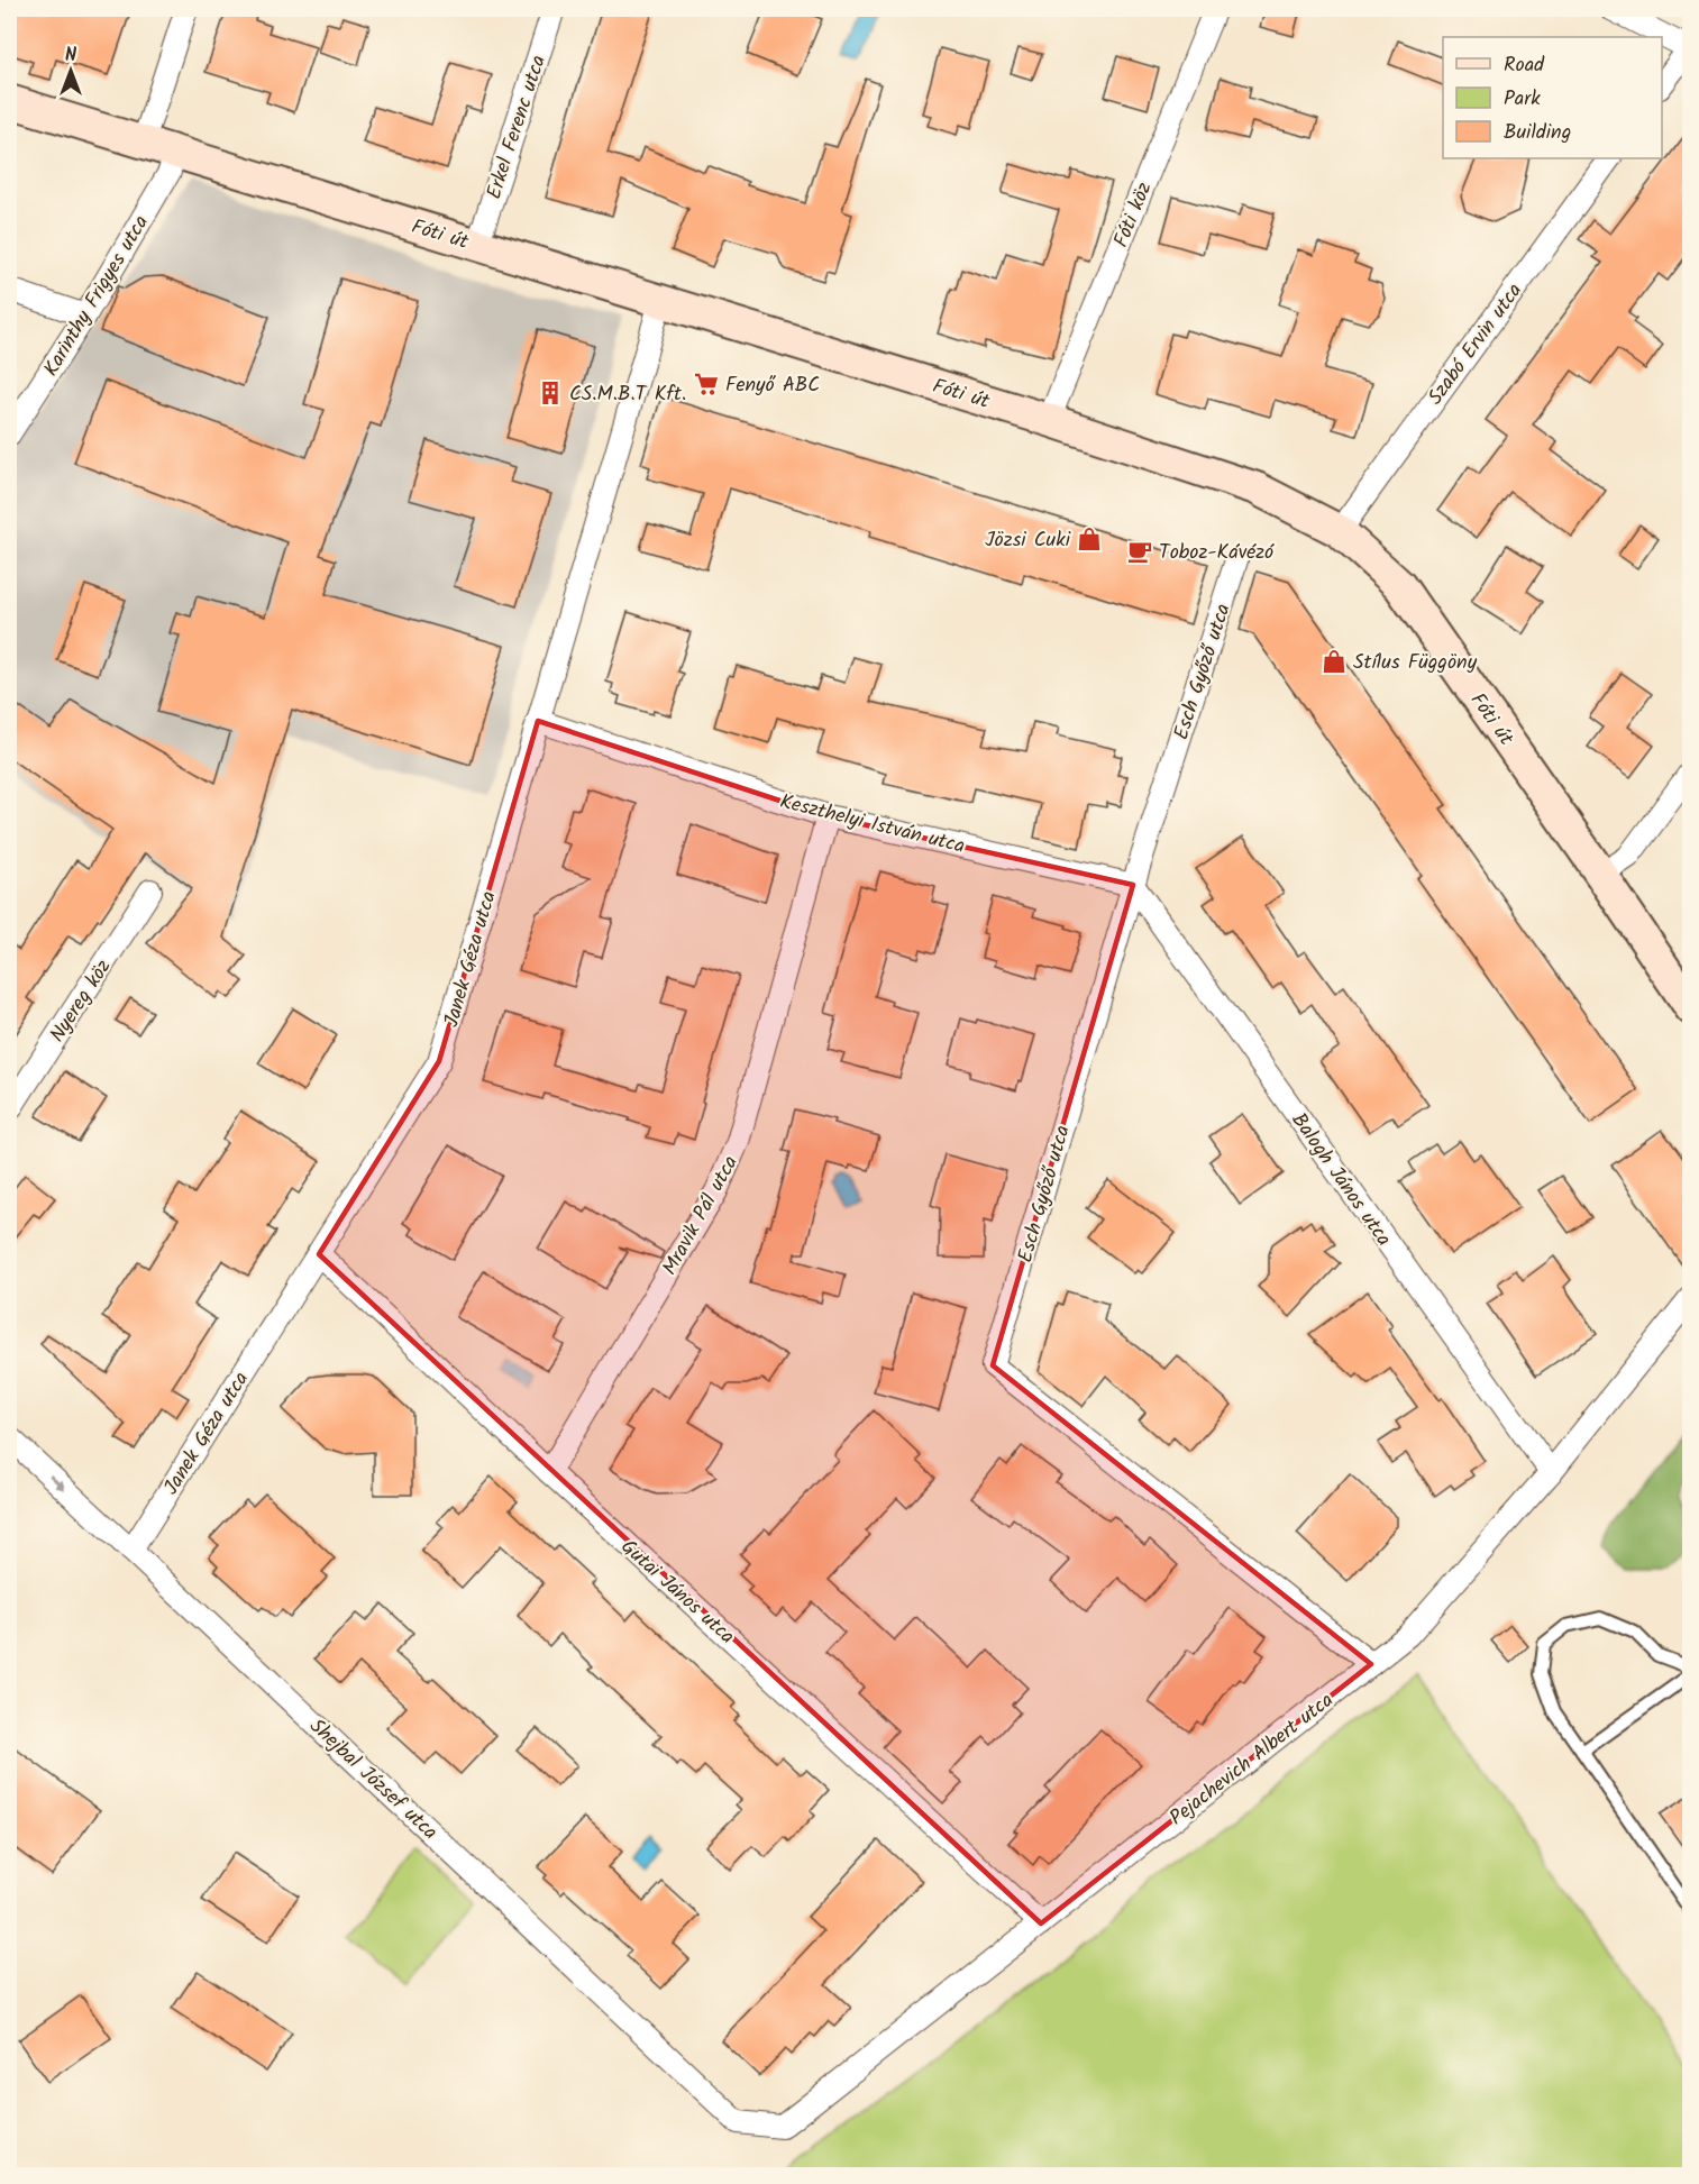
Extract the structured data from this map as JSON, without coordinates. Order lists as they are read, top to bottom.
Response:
{
  "streets": {
    "main road": ["Fóti út"],
    "street": [
      "Erkel Ferenc utca",
      "Fóti köz",
      "Karinthy Frigyes utca",
      "Szabó Ervin utca",
      "Esch Győző utca",
      "Keszthelyi István utca",
      "Janek Géza utca",
      "Nyereg köz",
      "Balogh János utca",
      "Mravik Pál utca",
      "Gutai János utca",
      "Pejachevich Albert utca",
      "Shejbal József utca"
    ]
  },
  "crossings": [
    ["Erkel Ferenc utca", "Fóti út"],
    ["Fóti köz", "Fóti út"],
    ["Fóti út", "Karinthy Frigyes utca"],
    ["Fóti út", "Szabó Ervin utca"],
    ["Fóti út", "Janek Géza utca"],
    ["Esch Győző utca", "Keszthelyi István utca"],
    ["Esch Győző utca", "Balogh János utca"],
    ["Esch Győző utca", "Pejachevich Albert utca"],
    ["Keszthelyi István utca", "Janek Géza utca"],
    ["Keszthelyi István utca", "Balogh János utca"],
    ["Keszthelyi István utca", "Mravik Pál utca"],
    ["Janek Géza utca", "Gutai János utca"],
    ["Janek Géza utca", "Shejbal József utca"],
    ["Balogh János utca", "Pejachevich Albert utca"],
    ["Mravik Pál utca", "Gutai János utca"],
    ["Gutai János utca", "Pejachevich Albert utca"],
    ["Pejachevich Albert utca", "Shejbal József utca"]
  ],
  "places": {
    "supermarket": ["Fenyő ABC"],
    "building": ["CS.M.B.T Kft."],
    "shop": ["Jözsi Cuki", "Stílus Függöny"],
    "cafe": ["Toboz-Kávézó"]
  },
  "legend": ["Road", "Park", "Building"],
  "north": "top"
}
